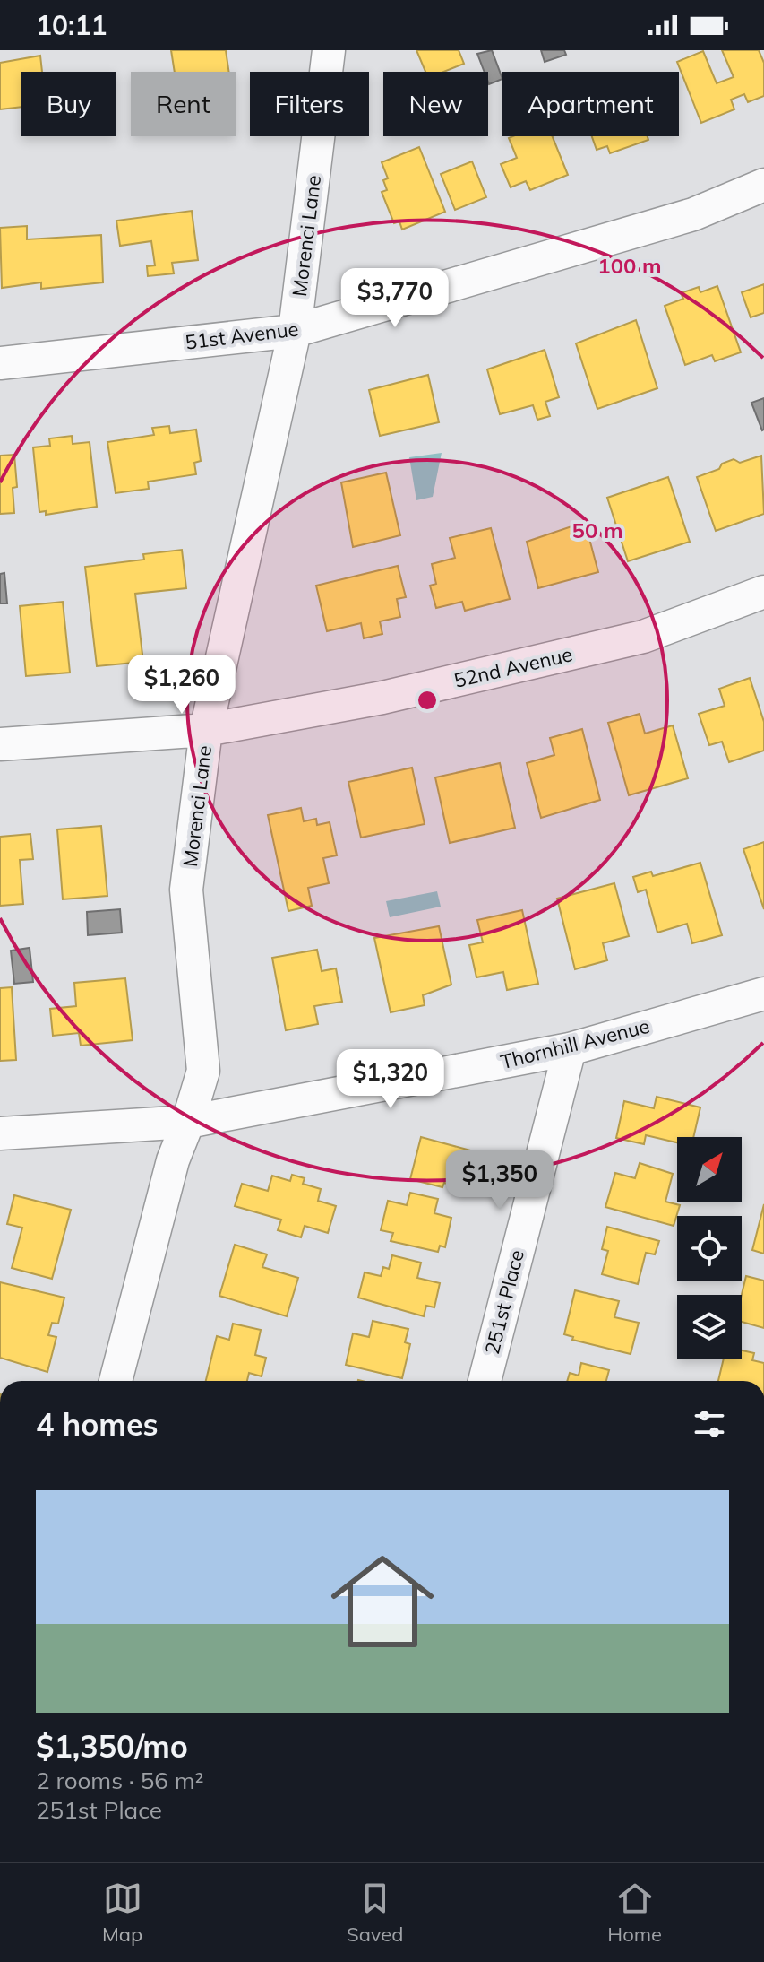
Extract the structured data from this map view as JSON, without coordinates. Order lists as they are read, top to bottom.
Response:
{
  "streets": {
    "street": [
      "Morenci Lane",
      "51st Avenue",
      "52nd Avenue",
      "Thornhill Avenue",
      "251st Place"
    ]
  },
  "crossings": [
    ["Morenci Lane", "51st Avenue"],
    ["Morenci Lane", "52nd Avenue"],
    ["Morenci Lane", "Thornhill Avenue"],
    ["Thornhill Avenue", "251st Place"]
  ],
  "north": "top right",
  "page": {
    "status": "10:11",
    "chip": [
      "Buy",
      "Rent",
      "Filters",
      "New",
      "Apartment"
    ],
    "price": [
      "$3,770",
      "$1,260",
      "$1,320",
      "$1,350"
    ],
    "heading": "4 homes",
    "list": [
      {
        "name": "$1,350/mo",
        "note": "2 rooms · 56 m² · 251st Place"
      }
    ],
    "tabs": ["Map", "Saved", "Home"]
  },
  "rings": ["100 m", "50 m"]
}
